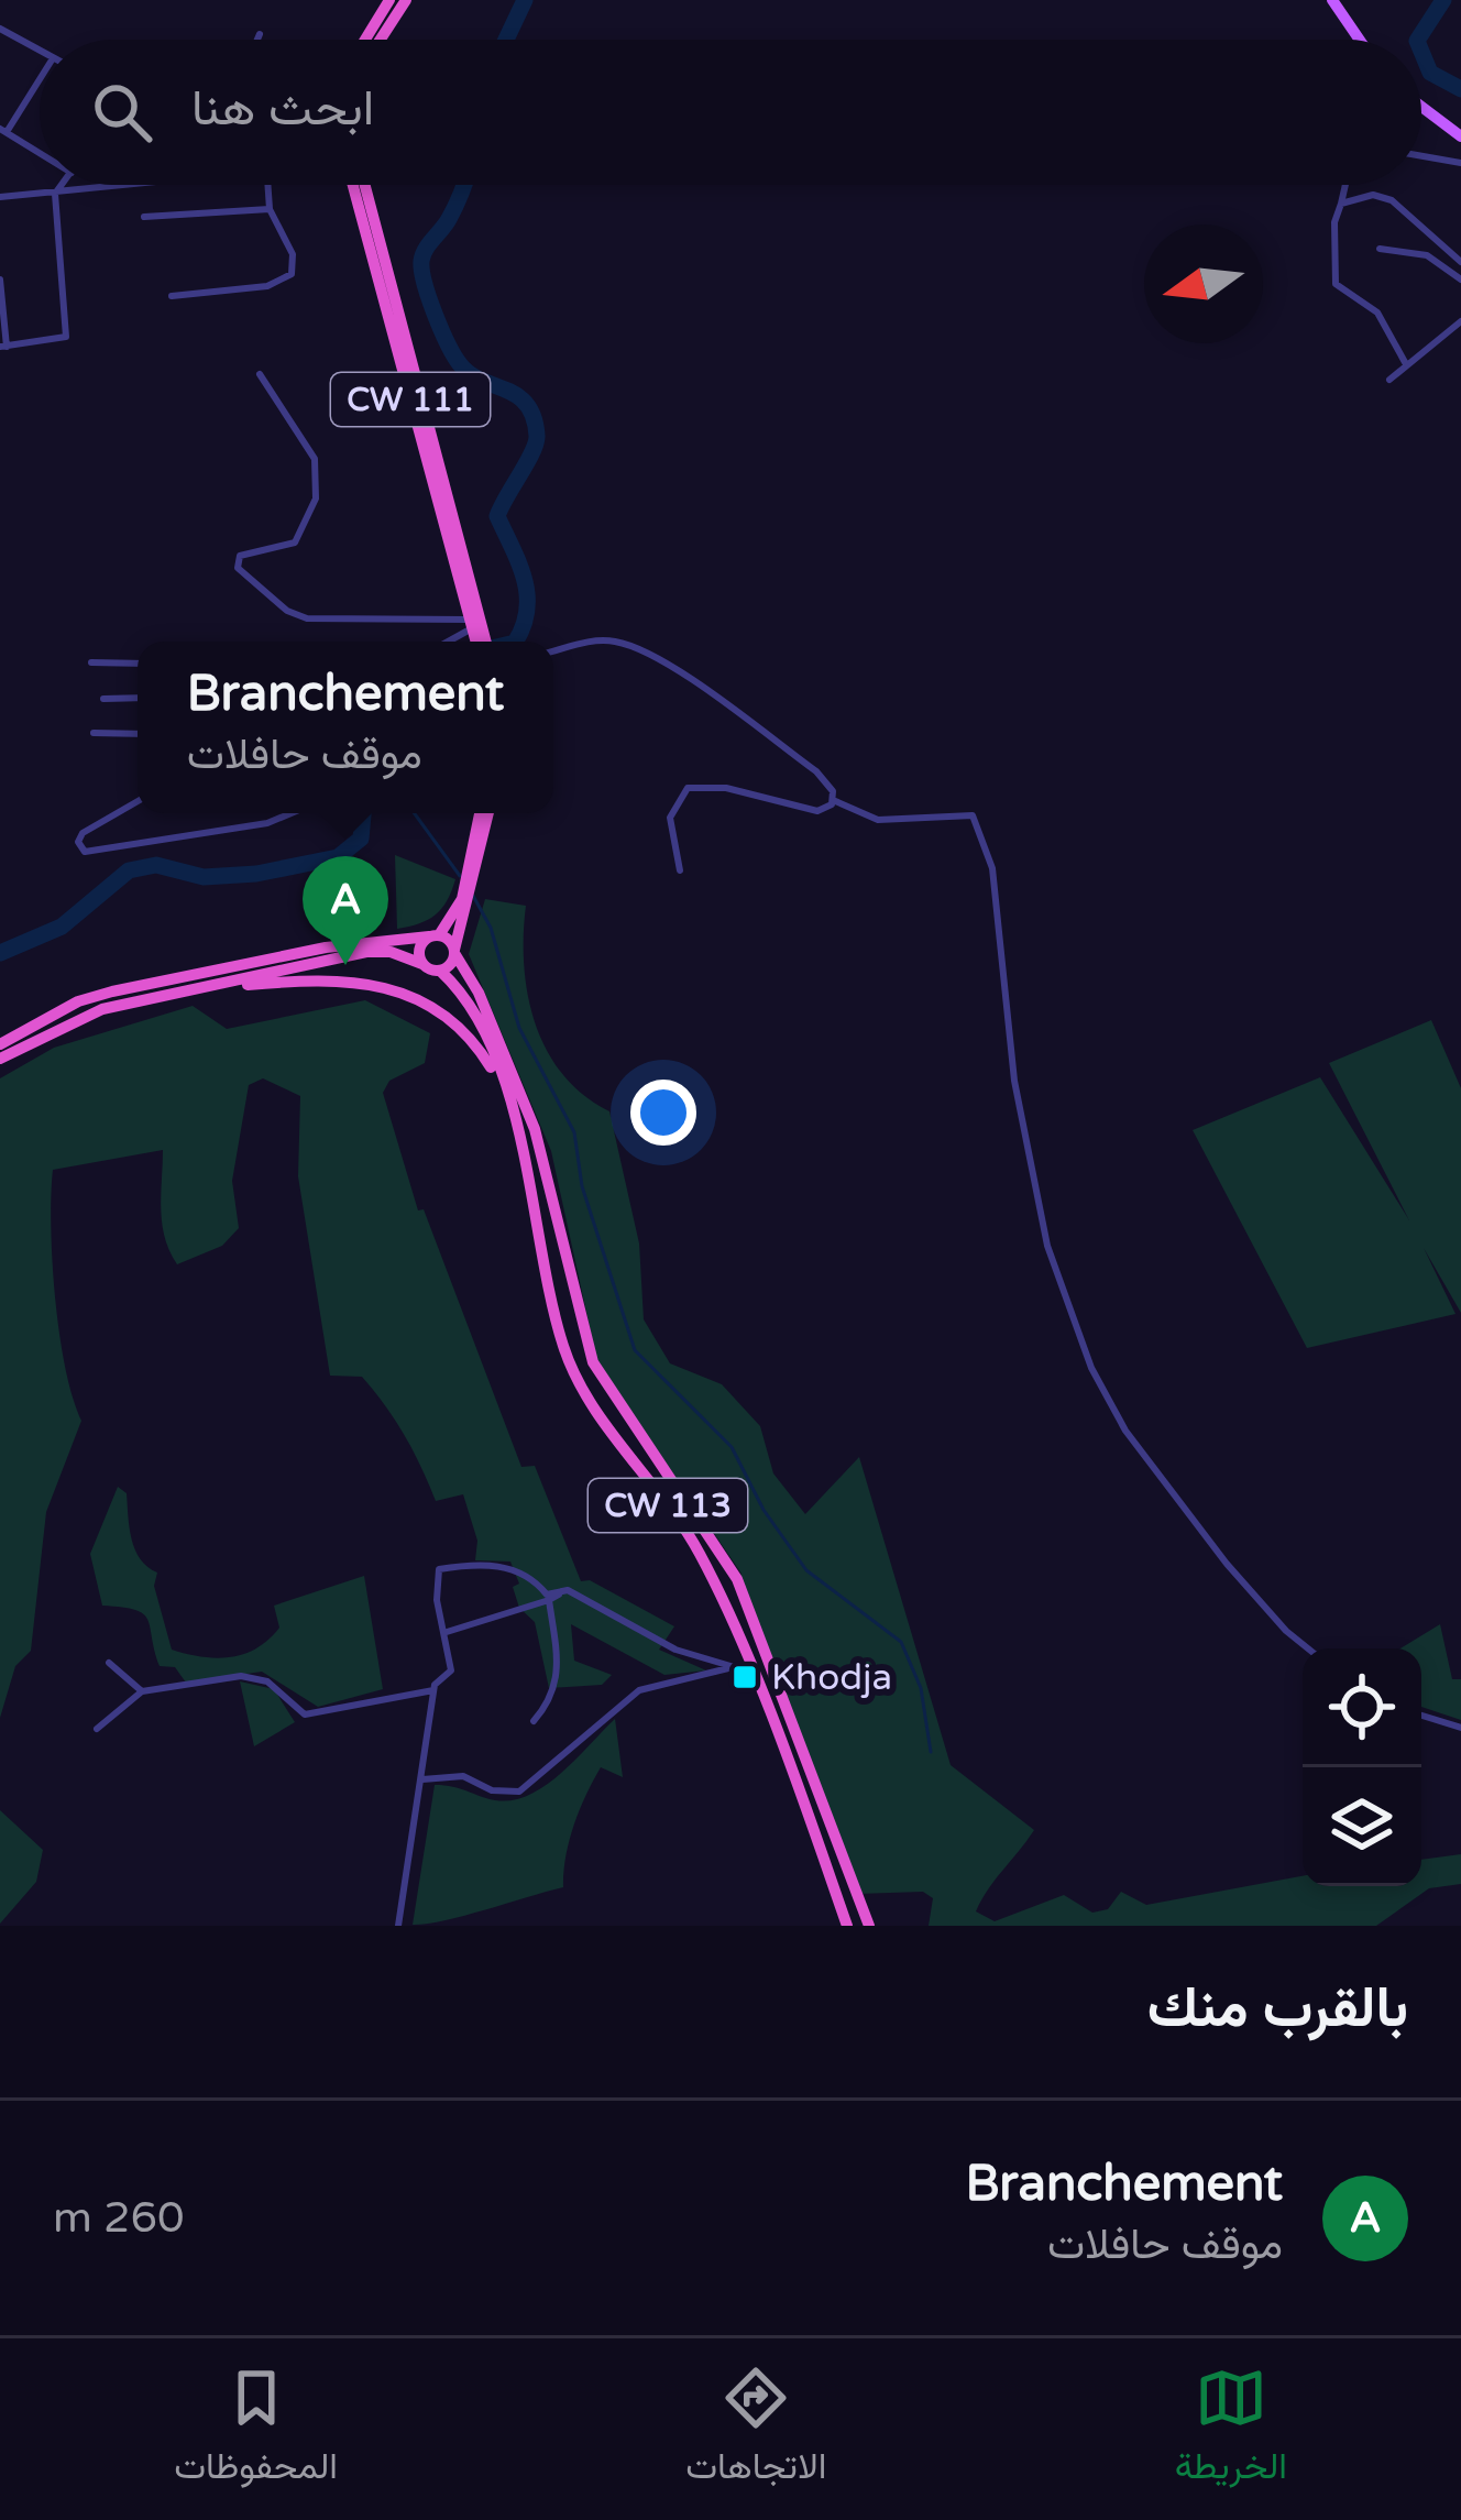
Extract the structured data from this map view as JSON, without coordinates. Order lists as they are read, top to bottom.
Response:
{
  "streets": {
    "highway": ["CW 111", "CW 113"]
  },
  "places": {
    "transit": ["Khodja"]
  },
  "north": "left",
  "page": {
    "search": "ابحث هنا",
    "popup": ["Branchement", "موقف حافلات"],
    "pins": "A",
    "heading": "بالقرب منك",
    "list": [
      {
        "mark": "A",
        "name": "Branchement",
        "note": "موقف حافلات",
        "value": "260 m"
      }
    ],
    "nav": ["الخريطة", "الاتجاهات", "المحفوظات"]
  }
}
